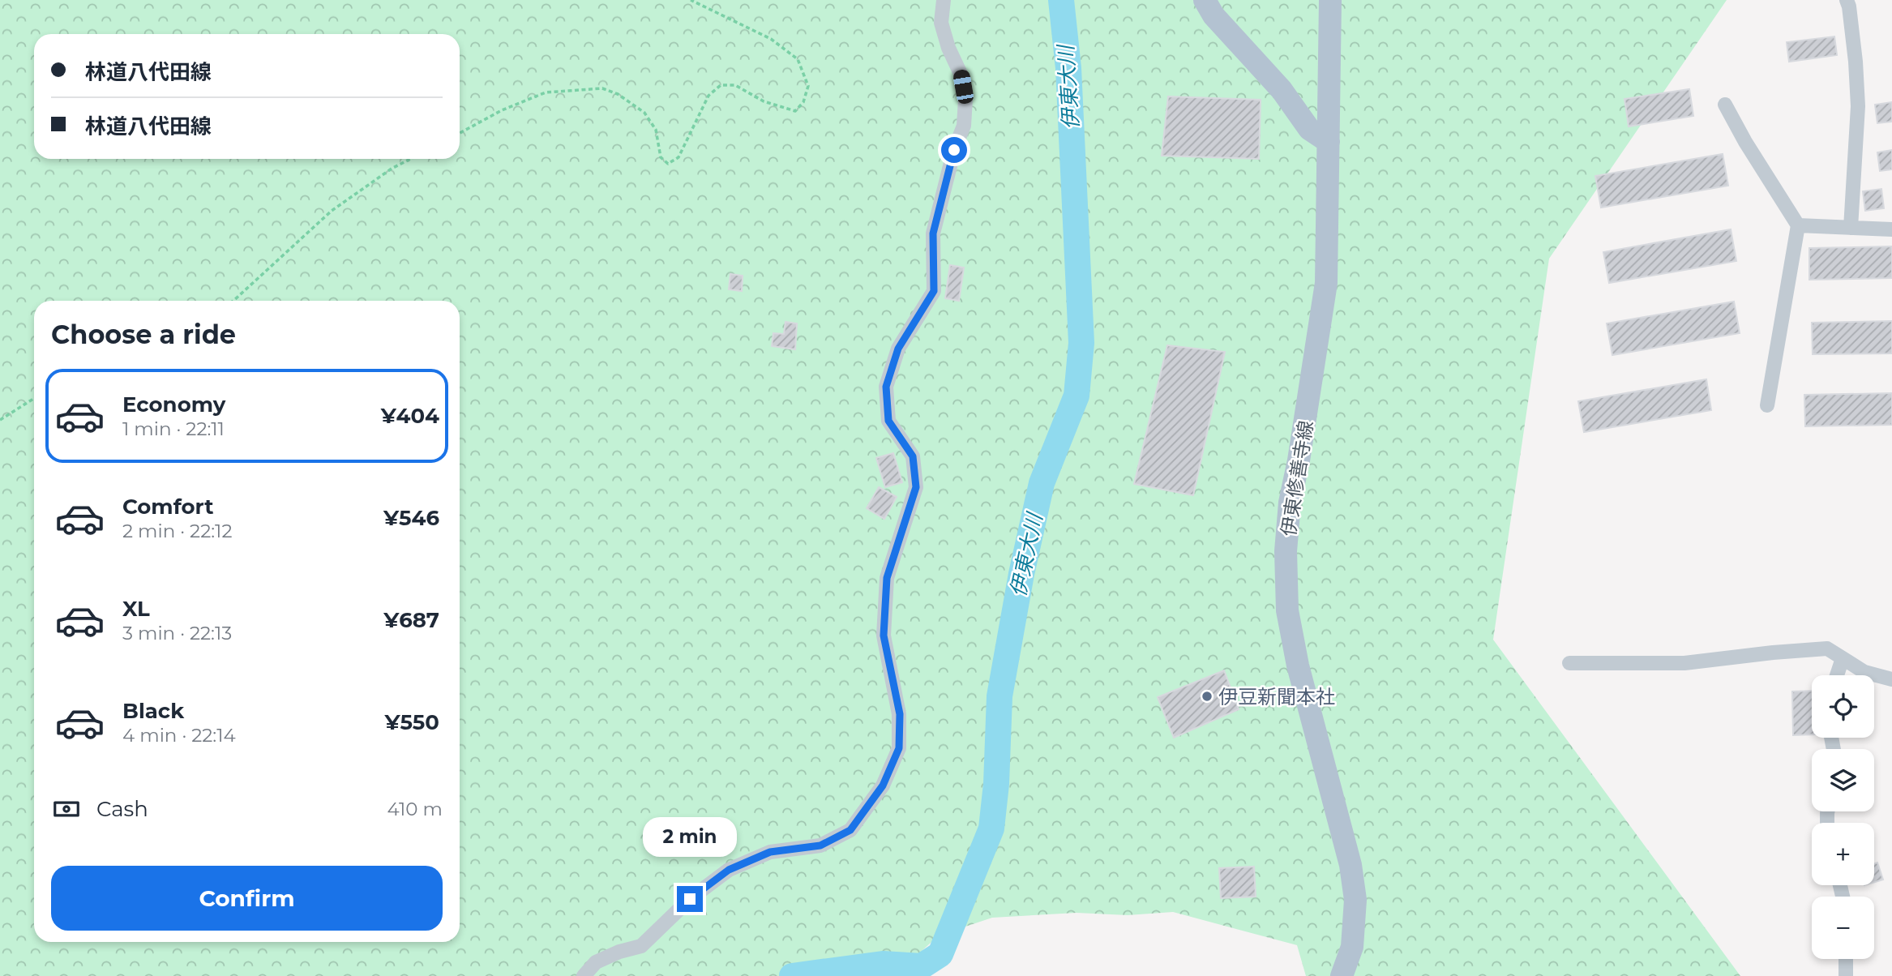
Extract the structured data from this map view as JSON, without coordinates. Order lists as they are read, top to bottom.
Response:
{
  "streets": {
    "main road": ["伊東修善寺線"]
  },
  "water": ["伊東大川"],
  "places": ["伊豆新聞本社"],
  "page": {
    "banner": ["林道八代田線", "林道八代田線"],
    "heading": "Choose a ride",
    "list": [
      {
        "name": "Economy",
        "note": "1 min · 22:11",
        "value": "¥404"
      },
      {
        "name": "Comfort",
        "note": "2 min · 22:12",
        "value": "¥546"
      },
      {
        "name": "XL",
        "note": "3 min · 22:13",
        "value": "¥687"
      },
      {
        "name": "Black",
        "note": "4 min · 22:14",
        "value": "¥550"
      }
    ],
    "map_buttons": ["+", "−"],
    "pay": ["Cash", "410 m"],
    "bubble": "2 min",
    "buttons": "Confirm"
  }
}
